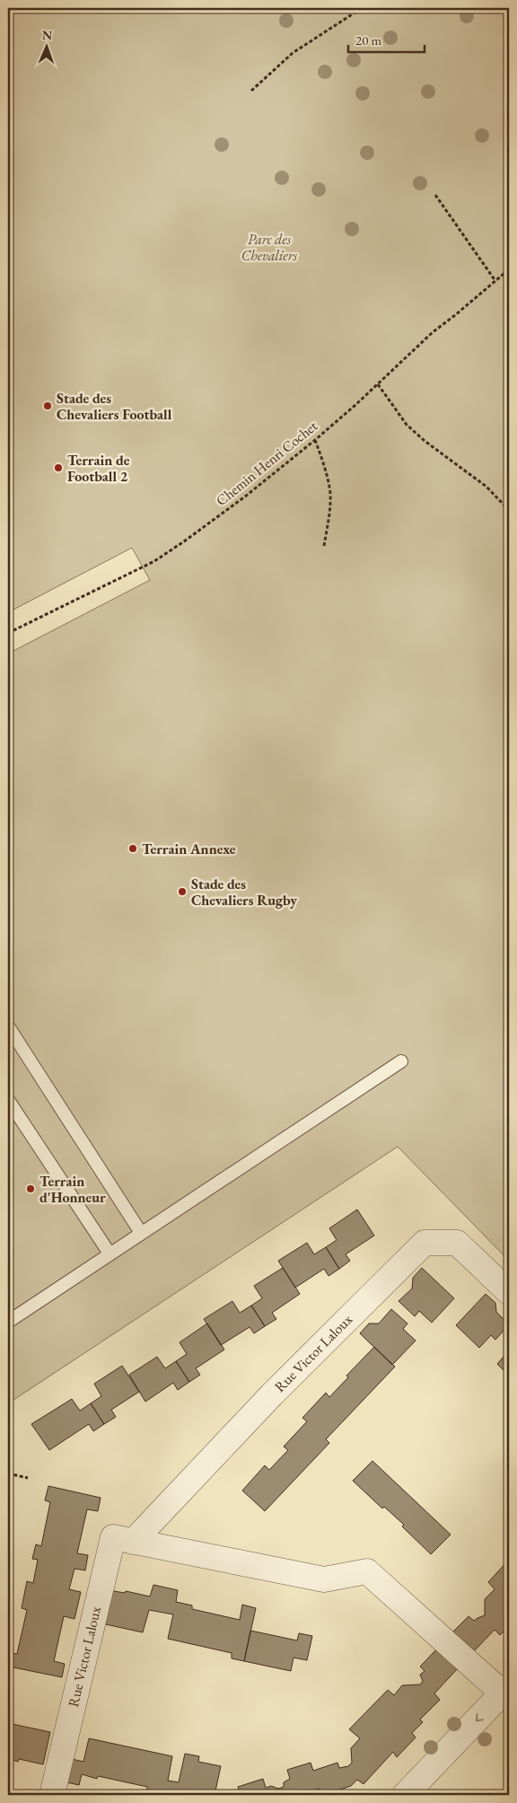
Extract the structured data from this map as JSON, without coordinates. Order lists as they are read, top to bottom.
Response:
{
  "streets": {
    "street": ["Rue Victor Laloux"],
    "path": ["Chemin Henri Cochet"]
  },
  "parks": ["Parc des Chevaliers"],
  "places": [
    "Stade des Chevaliers Football",
    "Terrain de Football 2",
    "Terrain Annexe",
    "Stade des Chevaliers Rugby",
    "Terrain d'Honneur"
  ],
  "scale_bar": "20 m",
  "north": "top"
}
